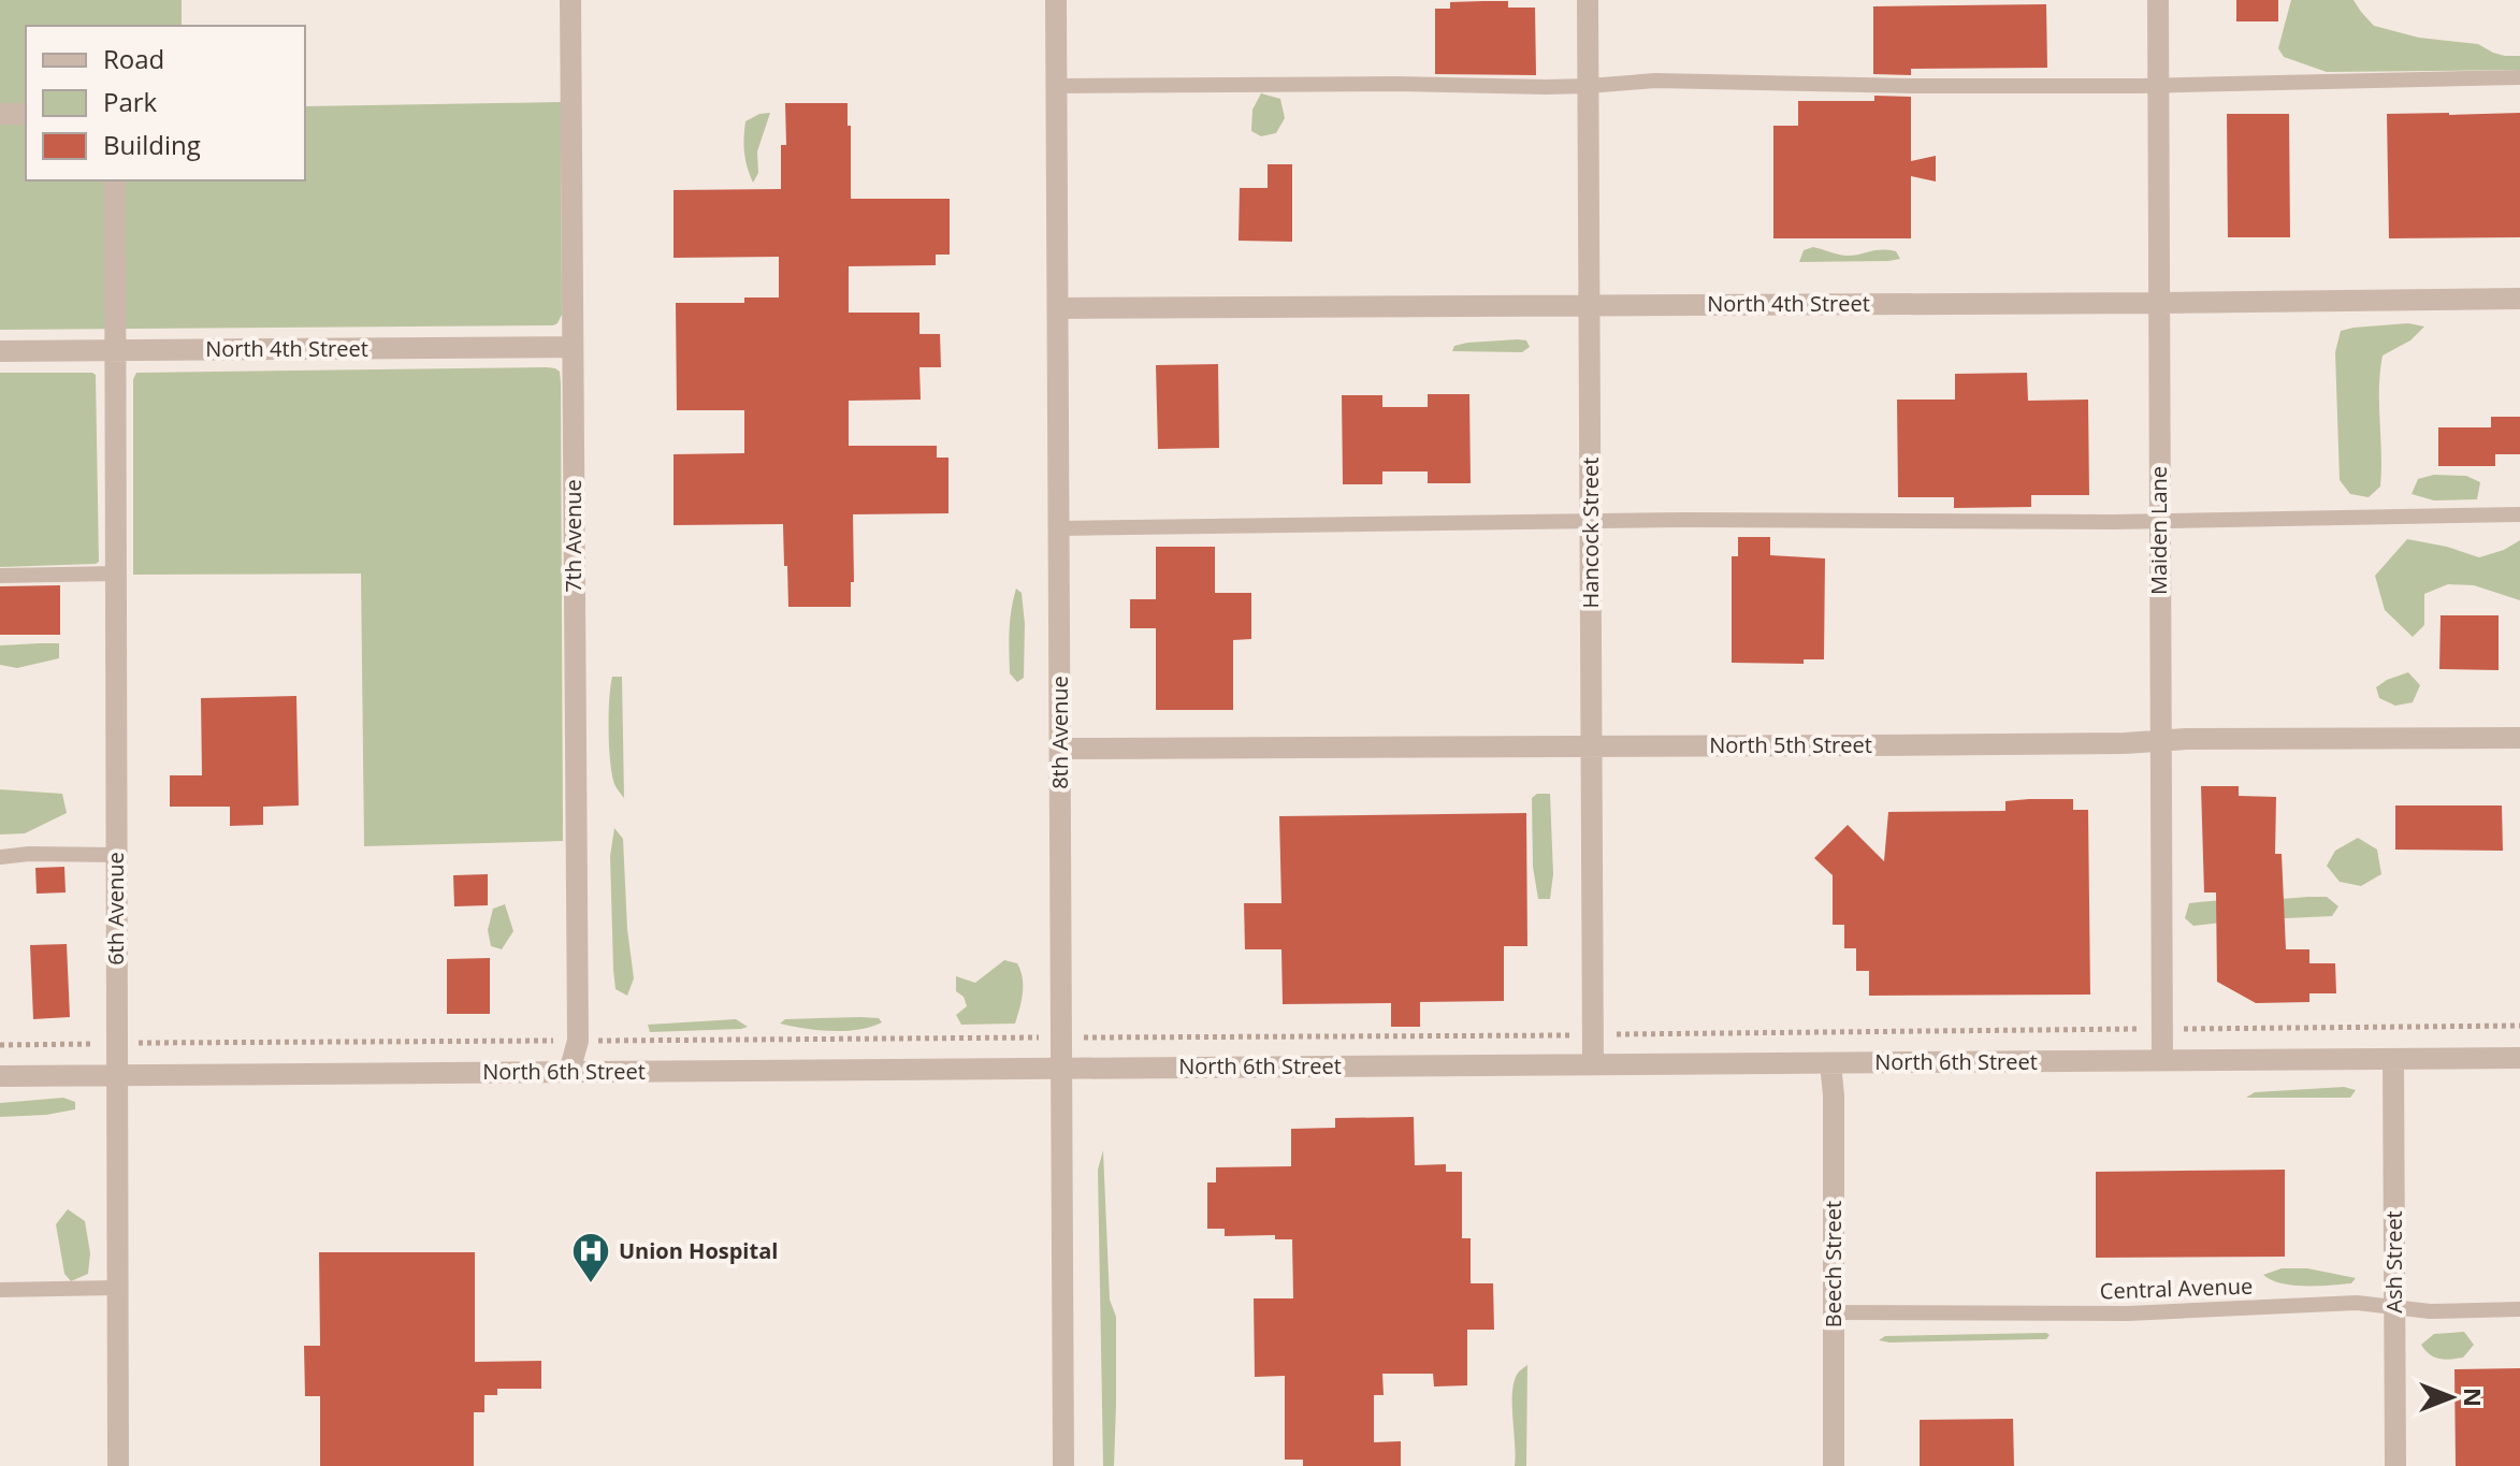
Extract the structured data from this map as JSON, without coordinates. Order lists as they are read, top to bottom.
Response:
{
  "streets": {
    "street": [
      "North 4th Street",
      "Maiden Lane",
      "Hancock Street",
      "7th Avenue",
      "8th Avenue",
      "North 5th Street",
      "6th Avenue",
      "North 6th Street",
      "Ash Street",
      "Beech Street"
    ],
    "lane": ["Central Avenue"]
  },
  "crossings": [
    ["North 4th Street", "Maiden Lane"],
    ["North 4th Street", "Hancock Street"],
    ["North 4th Street", "7th Avenue"],
    ["North 4th Street", "8th Avenue"],
    ["North 4th Street", "6th Avenue"],
    ["Maiden Lane", "North 5th Street"],
    ["Maiden Lane", "North 6th Street"],
    ["Hancock Street", "North 5th Street"],
    ["Hancock Street", "North 6th Street"],
    ["7th Avenue", "North 6th Street"],
    ["8th Avenue", "North 5th Street"],
    ["8th Avenue", "North 6th Street"],
    ["6th Avenue", "North 6th Street"],
    ["North 6th Street", "Ash Street"],
    ["North 6th Street", "Beech Street"],
    ["Ash Street", "Central Avenue"],
    ["Beech Street", "Central Avenue"]
  ],
  "places": {
    "hospital": ["Union Hospital"]
  },
  "legend": ["Road", "Park", "Building"],
  "north": "right"
}
